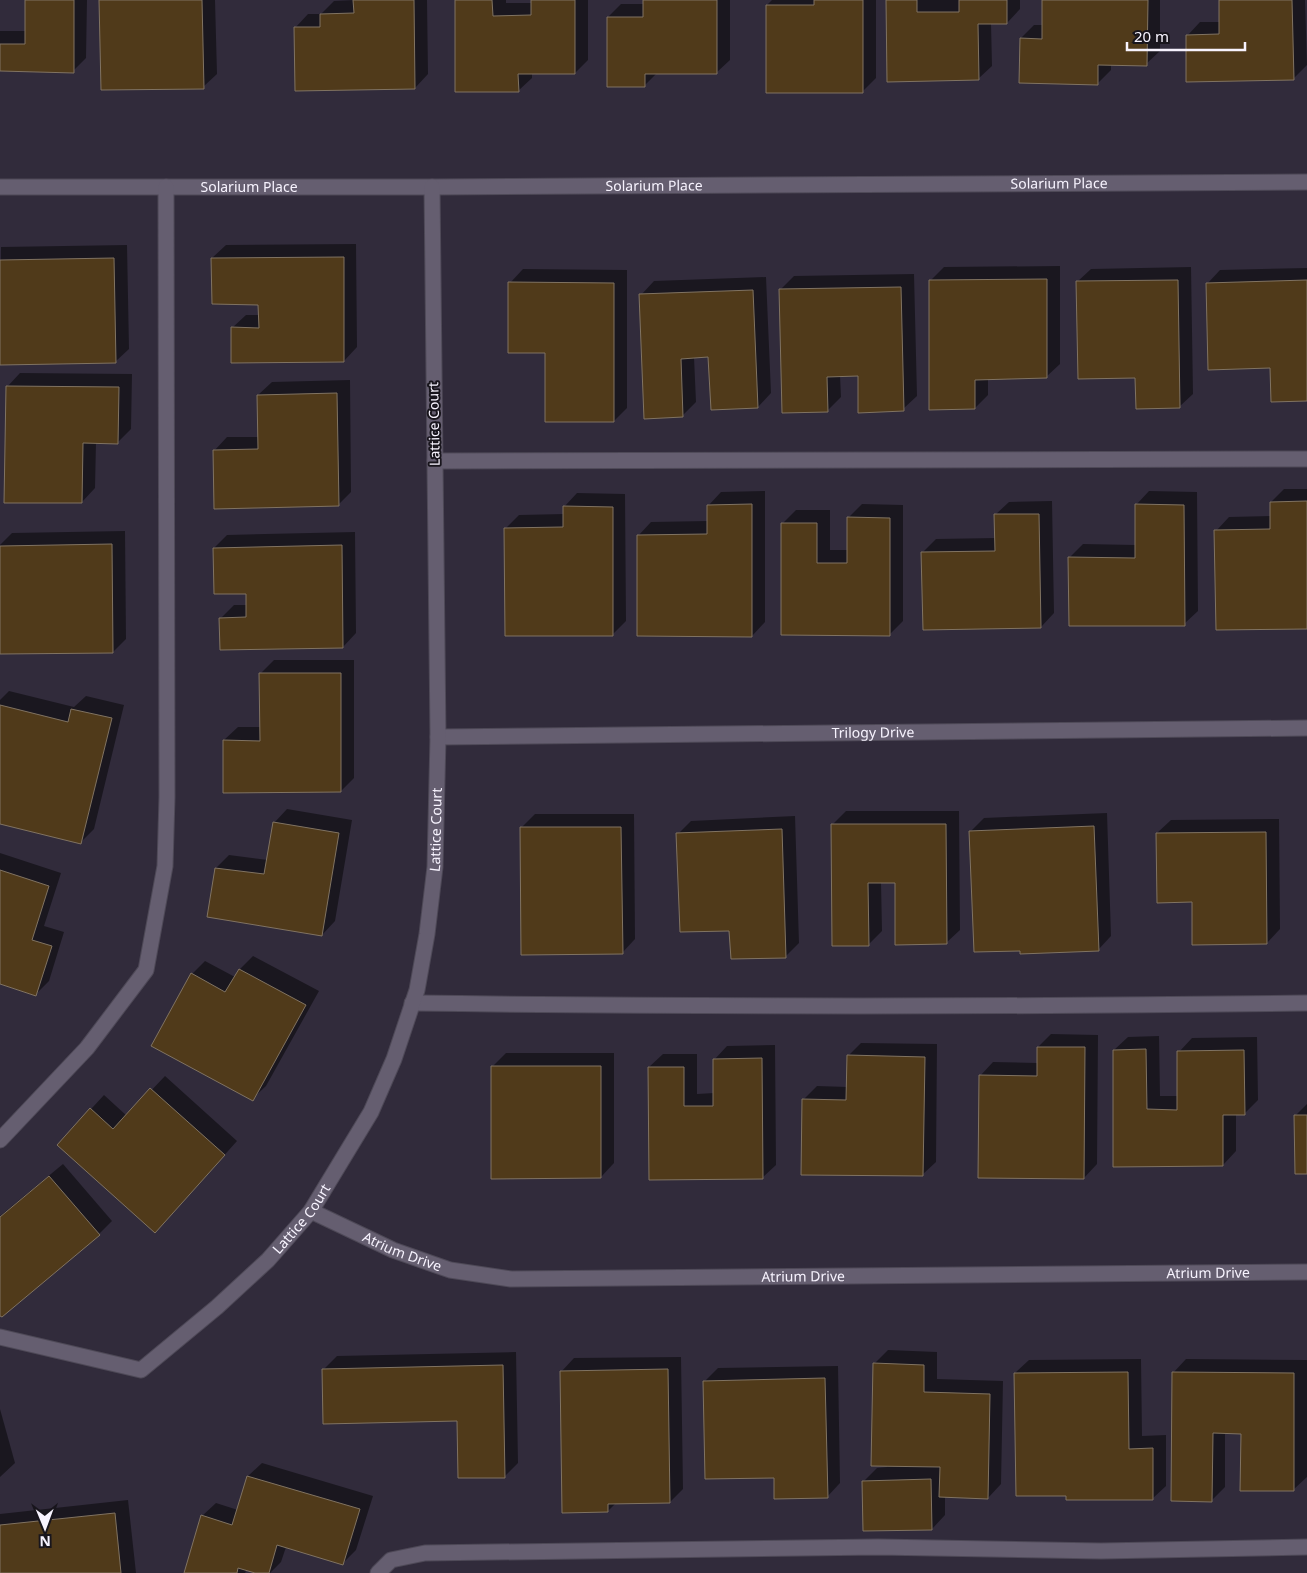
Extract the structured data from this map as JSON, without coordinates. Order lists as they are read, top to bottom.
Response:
{
  "streets": {
    "street": [
      "Solarium Place",
      "Lattice Court",
      "Trilogy Drive",
      "Atrium Drive"
    ]
  },
  "crossings": [
    ["Solarium Place", "Lattice Court"],
    ["Lattice Court", "Trilogy Drive"],
    ["Lattice Court", "Atrium Drive"]
  ],
  "scale_bar": "20 m",
  "north": "bottom"
}
